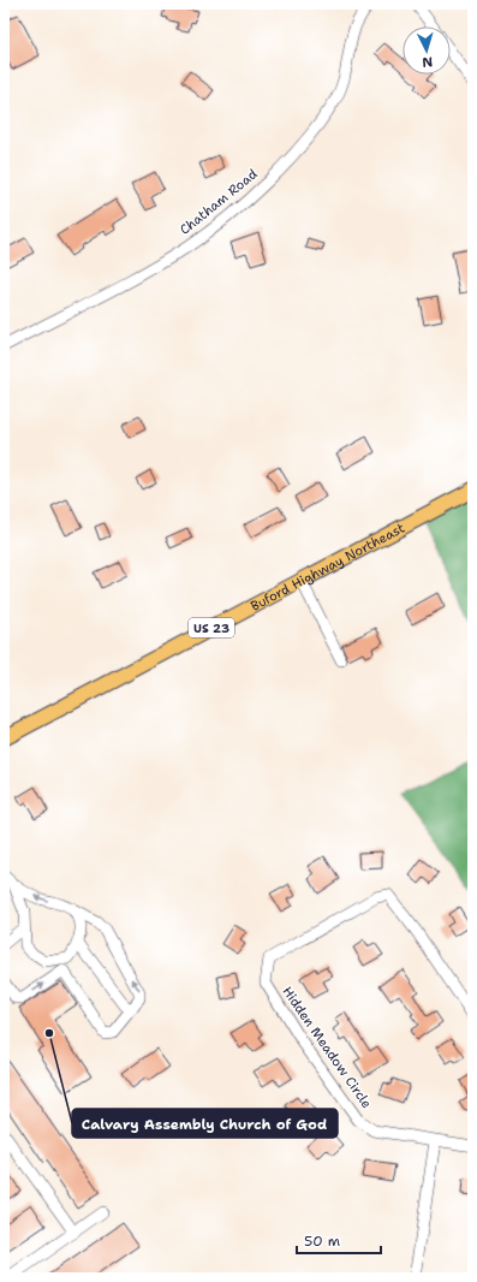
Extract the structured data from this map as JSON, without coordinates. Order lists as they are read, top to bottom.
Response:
{
  "streets": {
    "main road": ["Buford Highway Northeast", "US 23"],
    "street": ["Chatham Road", "Hidden Meadow Circle"]
  },
  "places": ["Calvary Assembly Church of God"],
  "scale_bar": "50 m",
  "north": "bottom"
}
